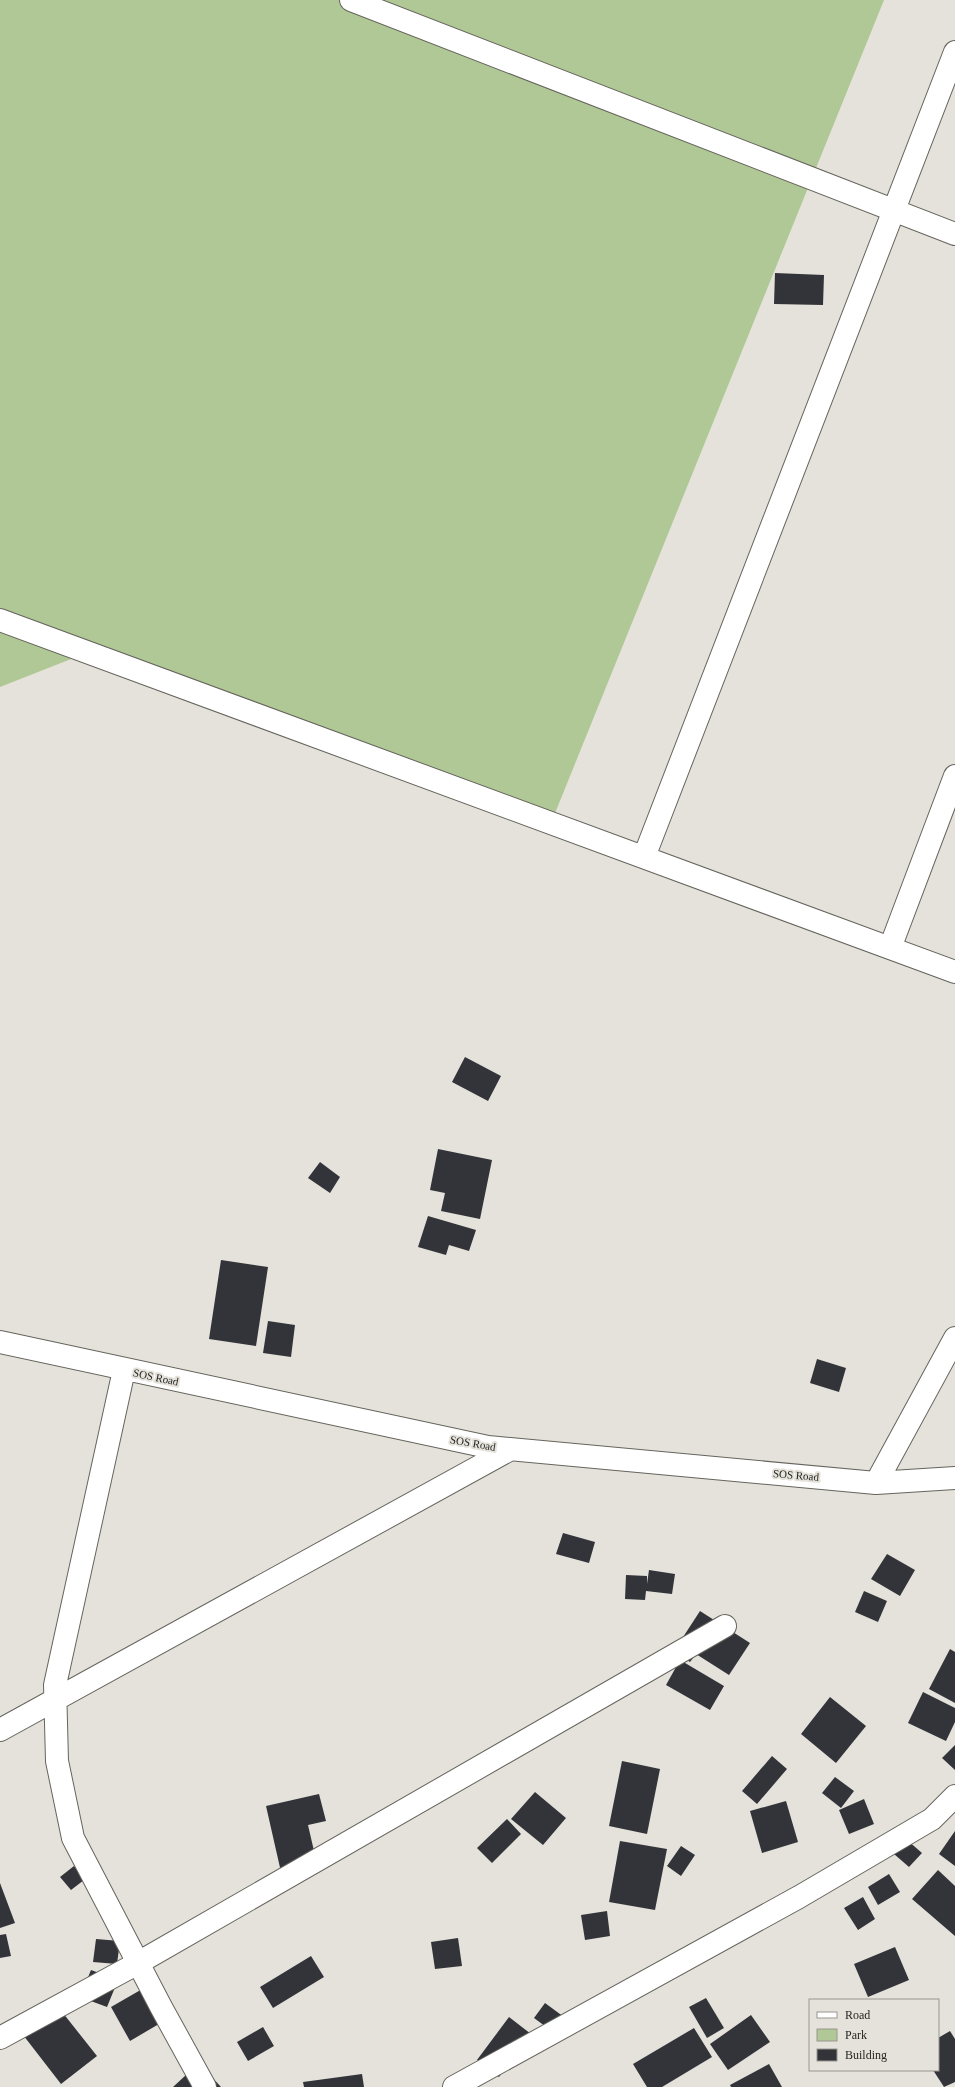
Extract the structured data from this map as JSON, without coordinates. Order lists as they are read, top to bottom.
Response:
{
  "streets": {
    "street": ["SOS Road"]
  },
  "legend": ["Road", "Park", "Building"]
}
